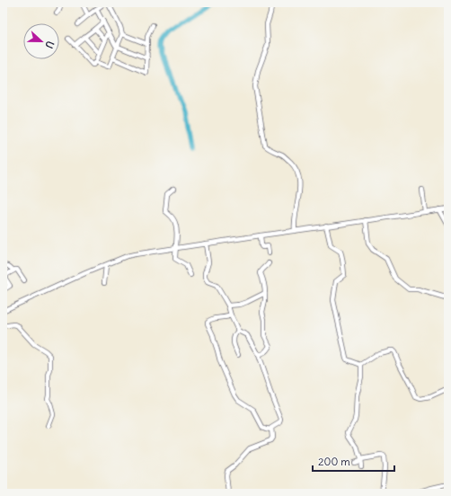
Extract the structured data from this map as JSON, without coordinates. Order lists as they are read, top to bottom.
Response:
{
  "scale_bar": "200 m",
  "north": "right"
}
